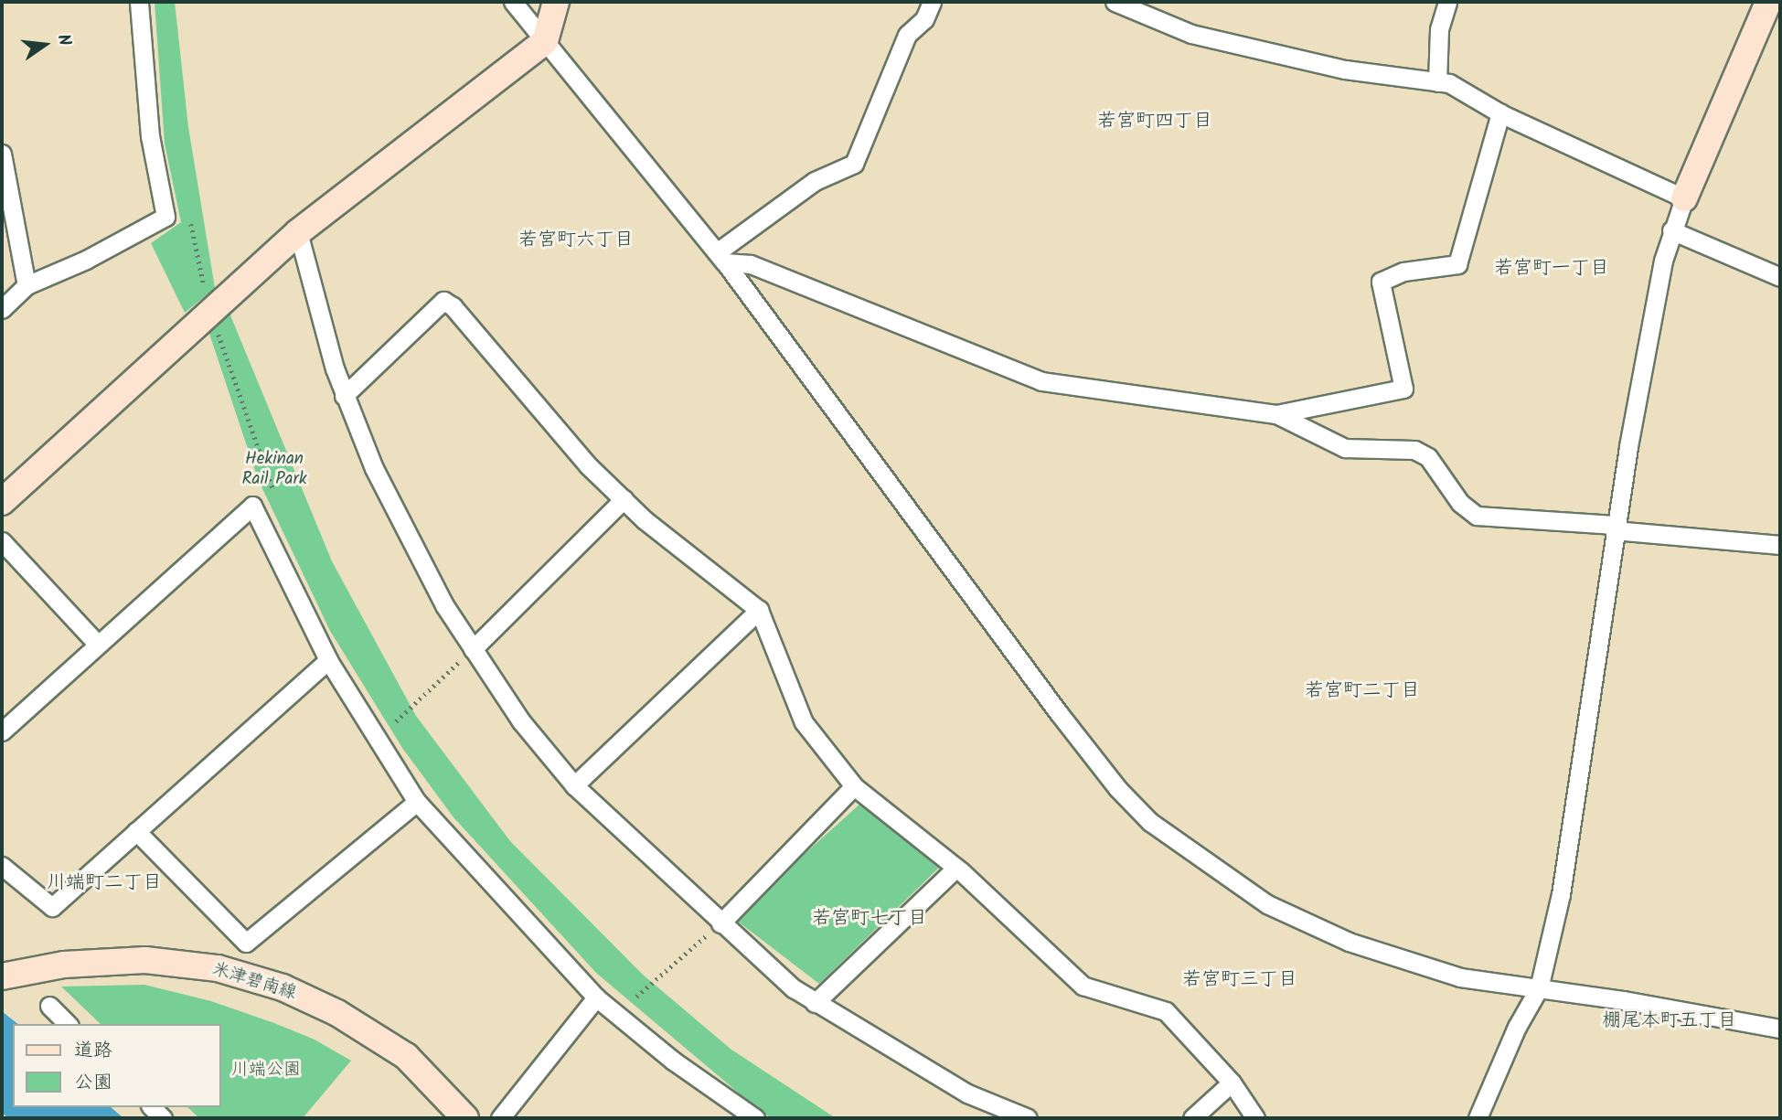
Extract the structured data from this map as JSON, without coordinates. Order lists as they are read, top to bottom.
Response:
{
  "streets": {
    "street": ["米津碧南線"]
  },
  "districts": [
    "若宮町四丁目",
    "若宮町六丁目",
    "若宮町一丁目",
    "若宮町二丁目",
    "川端町二丁目",
    "若宮町七丁目",
    "若宮町三丁目",
    "棚尾本町五丁目"
  ],
  "parks": ["Hekinan Rail Park", "川端公園"],
  "legend": ["道路", "公園"],
  "north": "right"
}
